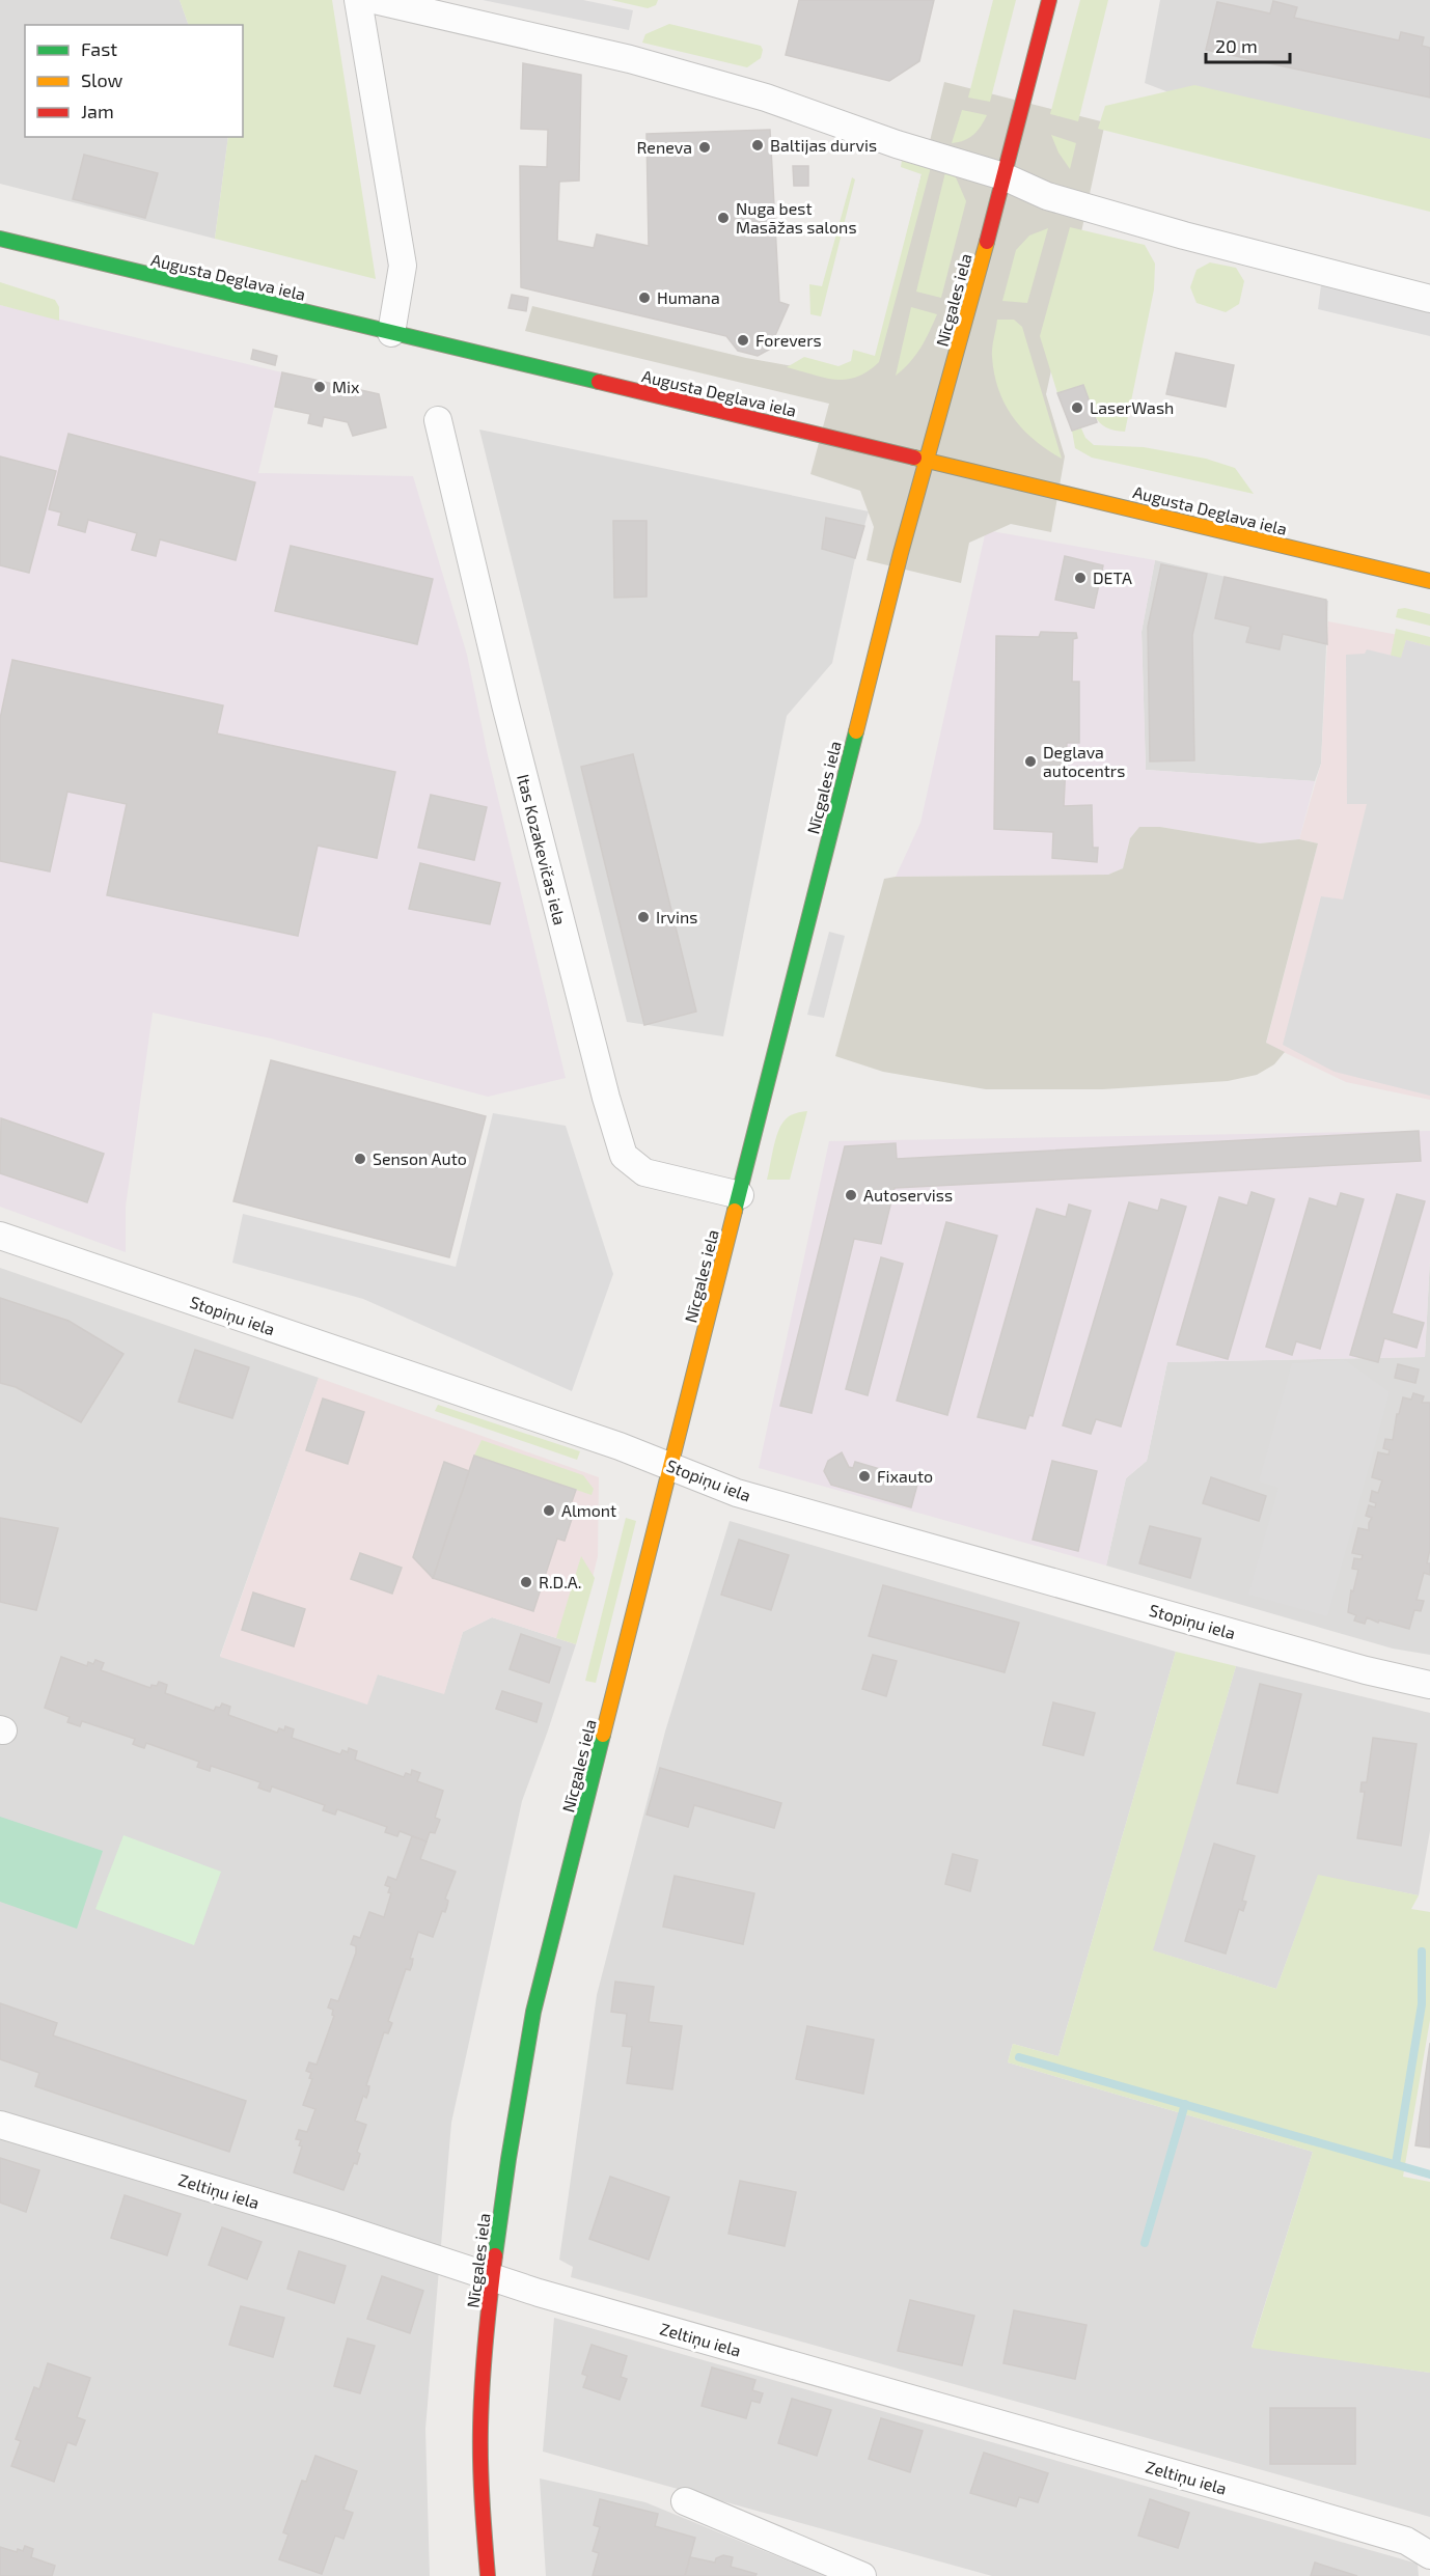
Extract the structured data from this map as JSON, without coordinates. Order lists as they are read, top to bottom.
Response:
{
  "streets": {
    "street": [
      "Augusta Deglava iela",
      "Nīcgales iela",
      "Itas Kozakevičas iela",
      "Stopiņu iela",
      "Zeltiņu iela"
    ]
  },
  "crossings": [
    ["Augusta Deglava iela", "Nīcgales iela"],
    ["Nīcgales iela", "Itas Kozakevičas iela"],
    ["Nīcgales iela", "Stopiņu iela"],
    ["Nīcgales iela", "Zeltiņu iela"]
  ],
  "places": [
    "Baltijas durvis",
    "Reneva",
    "Nuga best Masāžas salons",
    "Humana",
    "Forevers",
    "Mix",
    "LaserWash",
    "DETA",
    "Deglava autocentrs",
    "Irvins",
    "Senson Auto",
    "Autoserviss",
    "Fixauto",
    "Almont",
    "R.D.A."
  ],
  "legend": ["Fast", "Slow", "Jam"],
  "scale_bar": "20 m"
}
